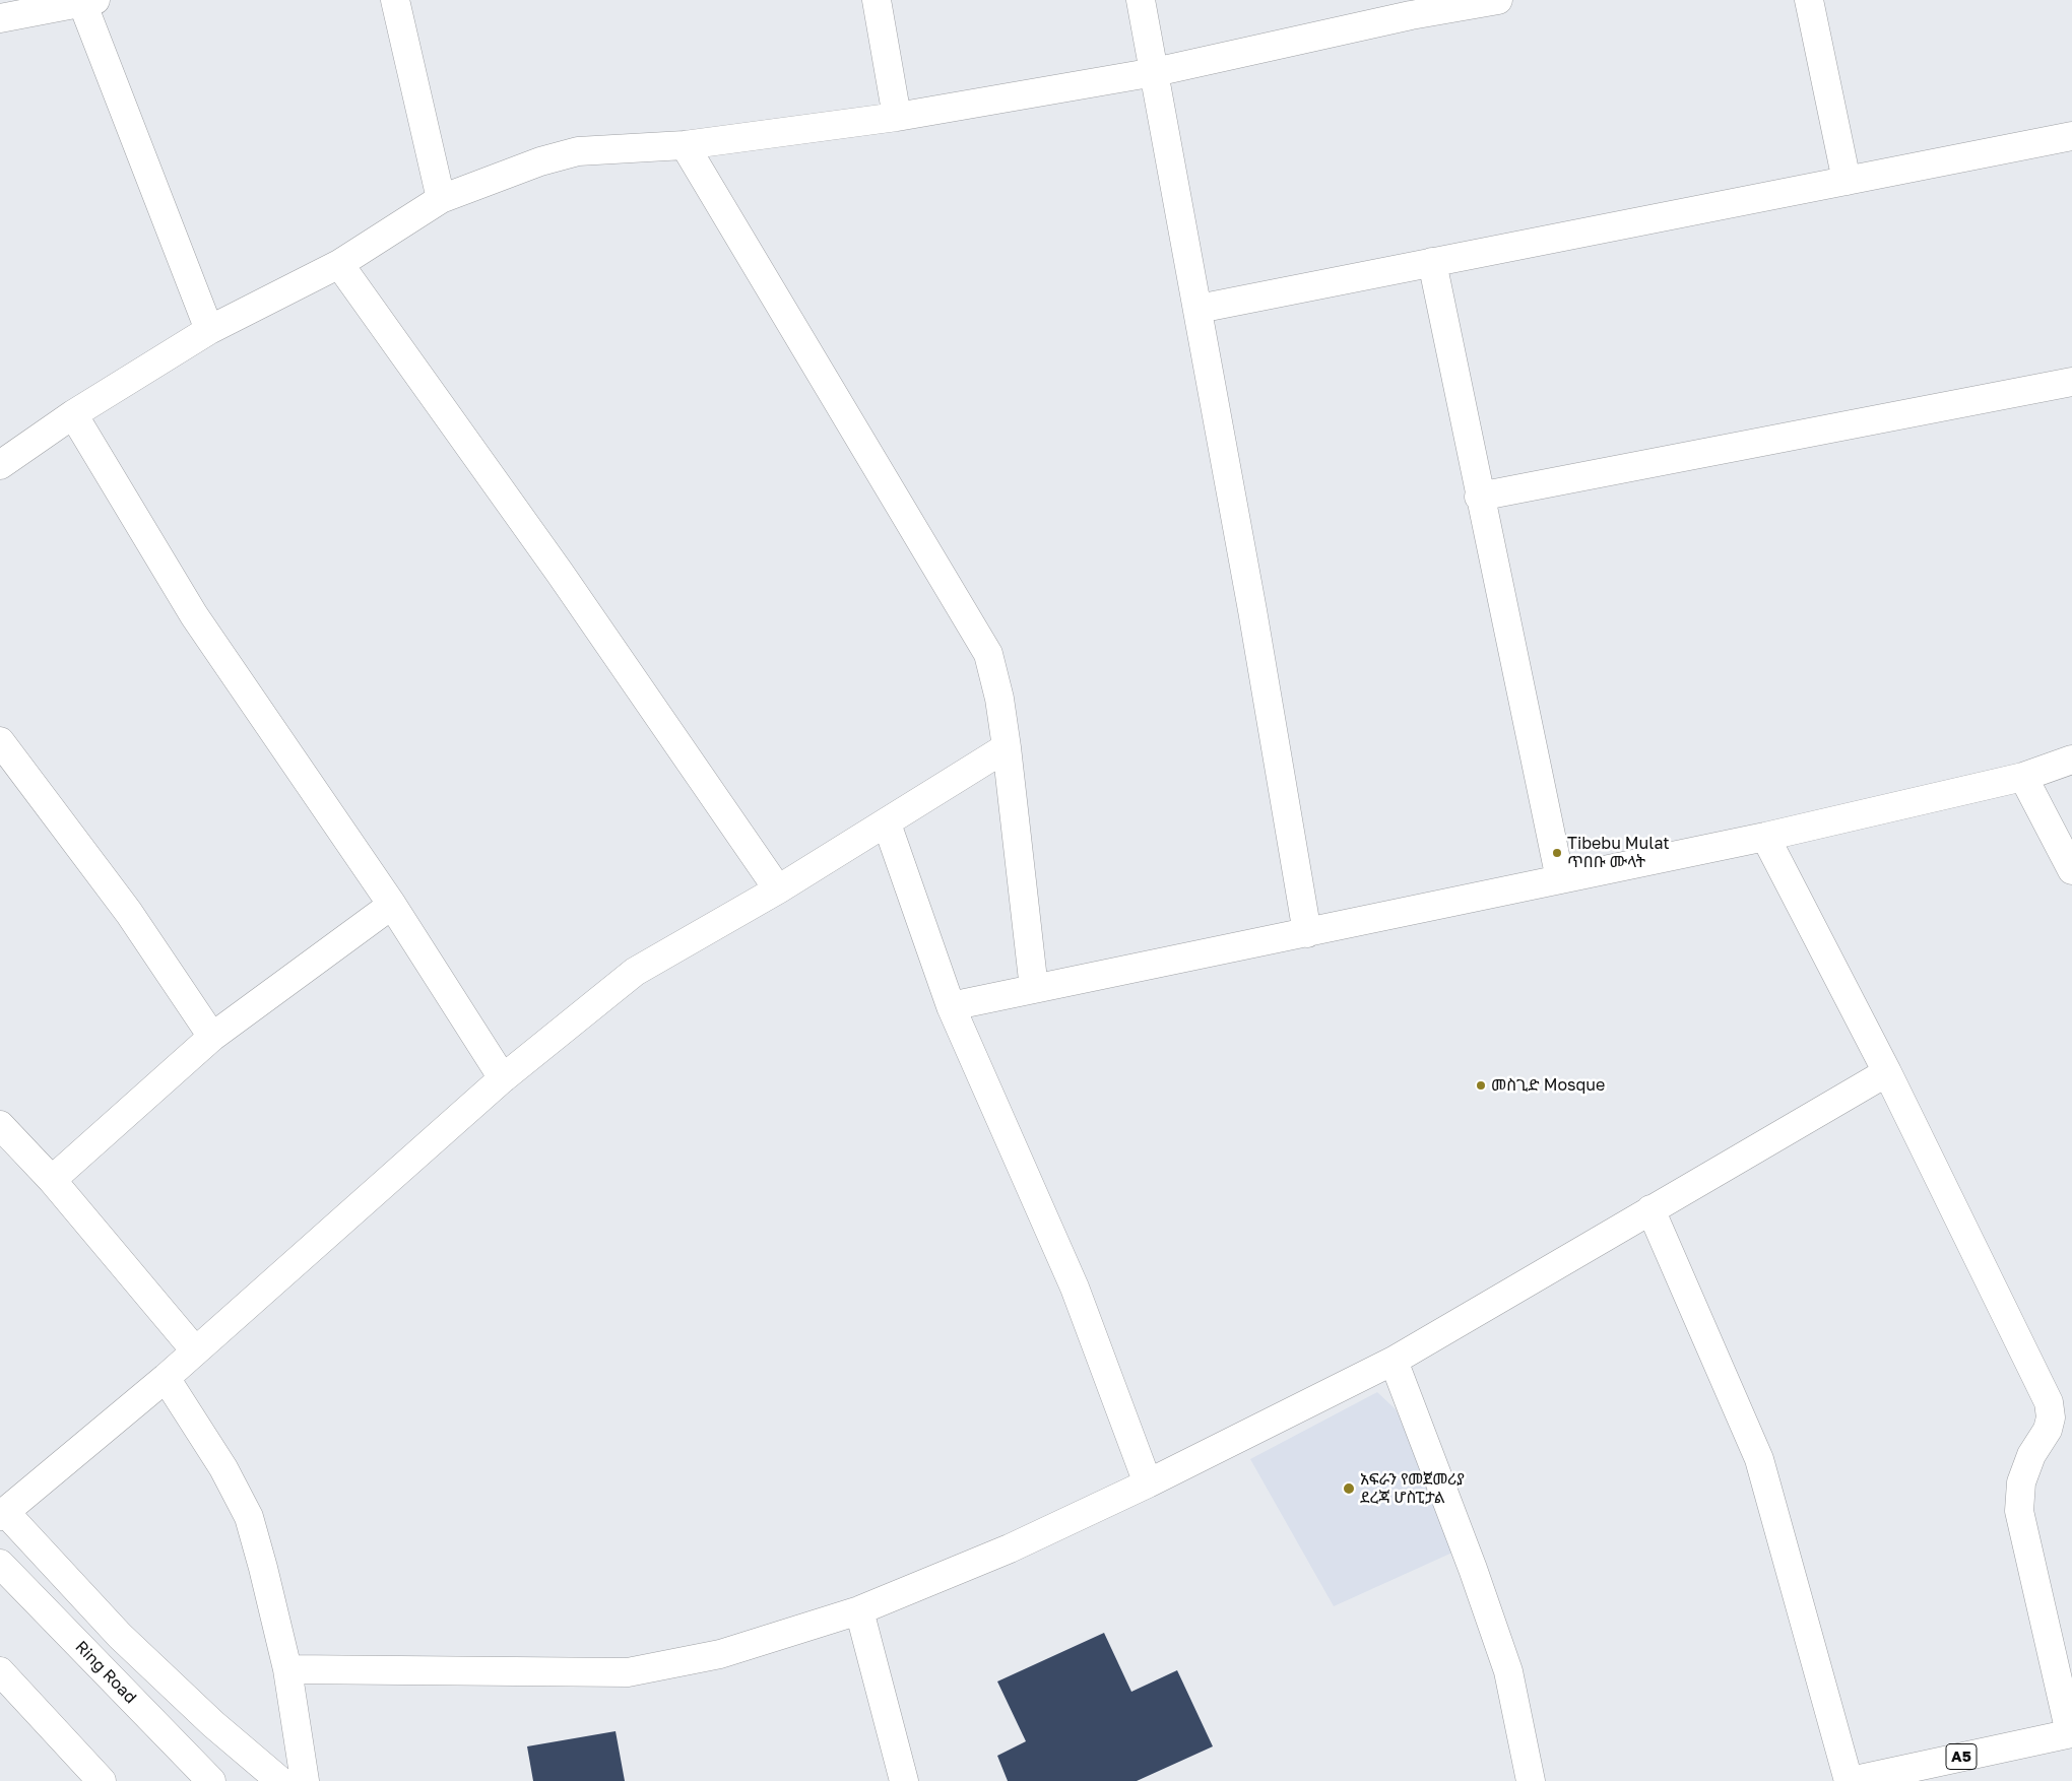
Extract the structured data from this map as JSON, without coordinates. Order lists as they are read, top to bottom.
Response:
{
  "streets": {
    "main road": ["Ring Road", "A5"]
  },
  "places": ["Tibebu Mulat ጥበቡ ሙላት", "መስጊድ Mosque", "አፍራን የመጀመሪያ ደረጃ ሆስፒታል"]
}
